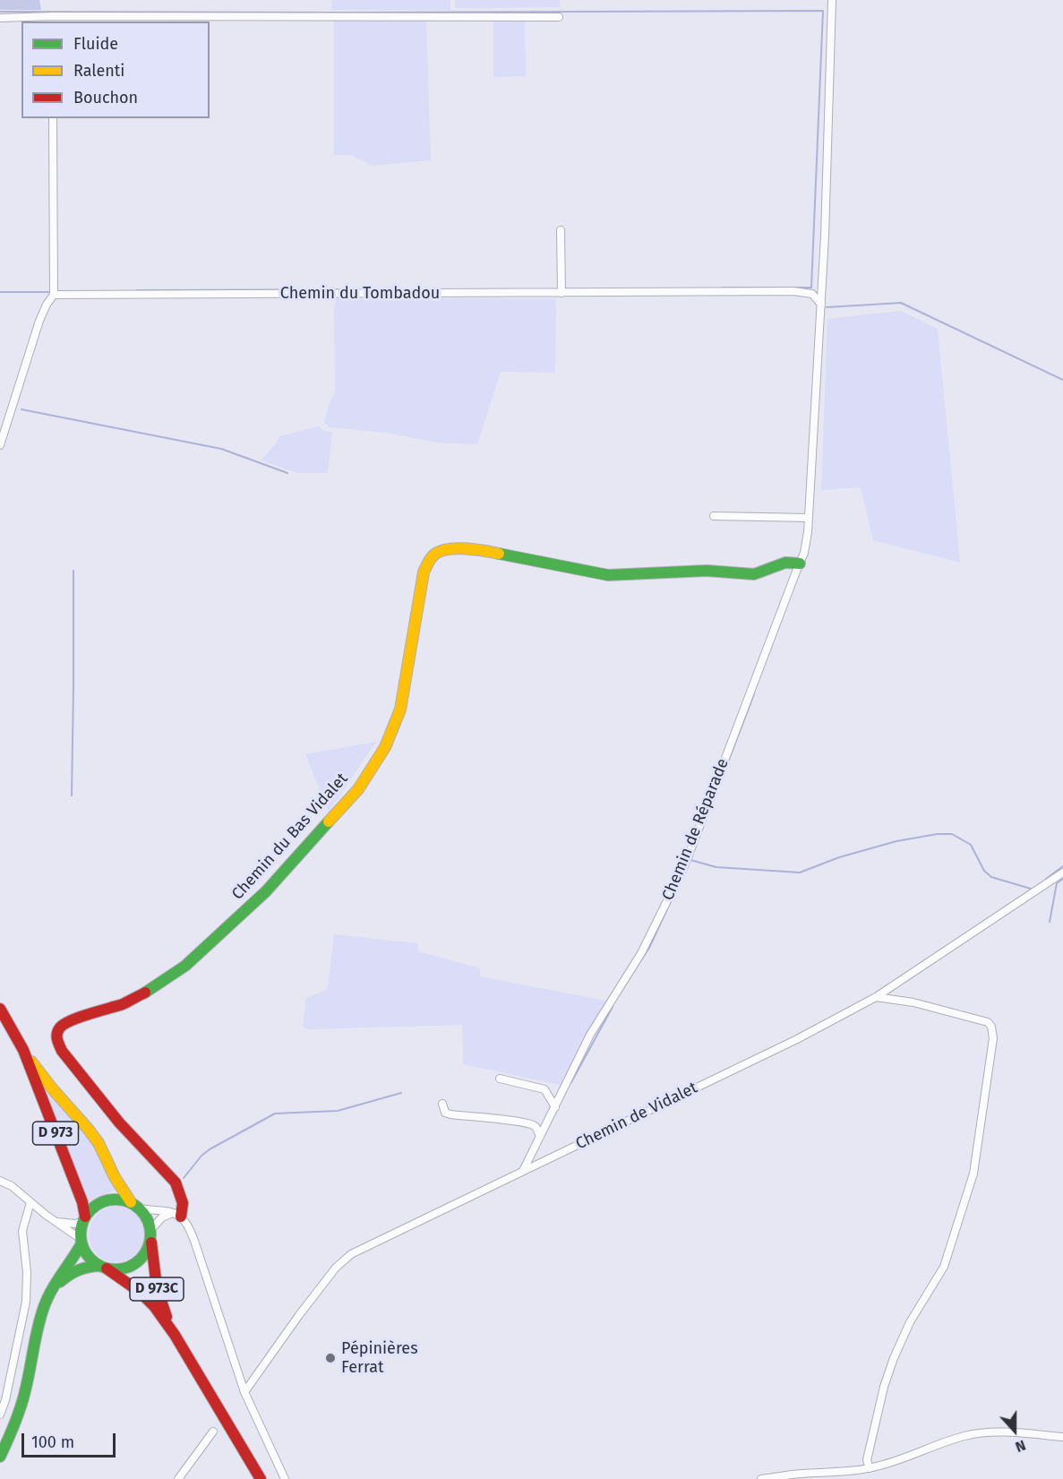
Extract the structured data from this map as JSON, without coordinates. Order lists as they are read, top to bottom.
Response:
{
  "streets": {
    "main road": ["Chemin du Bas Vidalet", "D 973", "D 973C"],
    "street": ["Chemin du Tombadou", "Chemin de Réparade", "Chemin de Vidalet"]
  },
  "crossings": [
    ["Chemin du Tombadou", "Chemin de Réparade"],
    ["Chemin de Réparade", "Chemin du Bas Vidalet"],
    ["Chemin de Réparade", "Chemin de Vidalet"],
    ["D 973", "D 973C"]
  ],
  "places": ["Pépinières Ferrat"],
  "legend": ["Fluide", "Ralenti", "Bouchon"],
  "scale_bar": "100 m",
  "north": "bottom"
}
